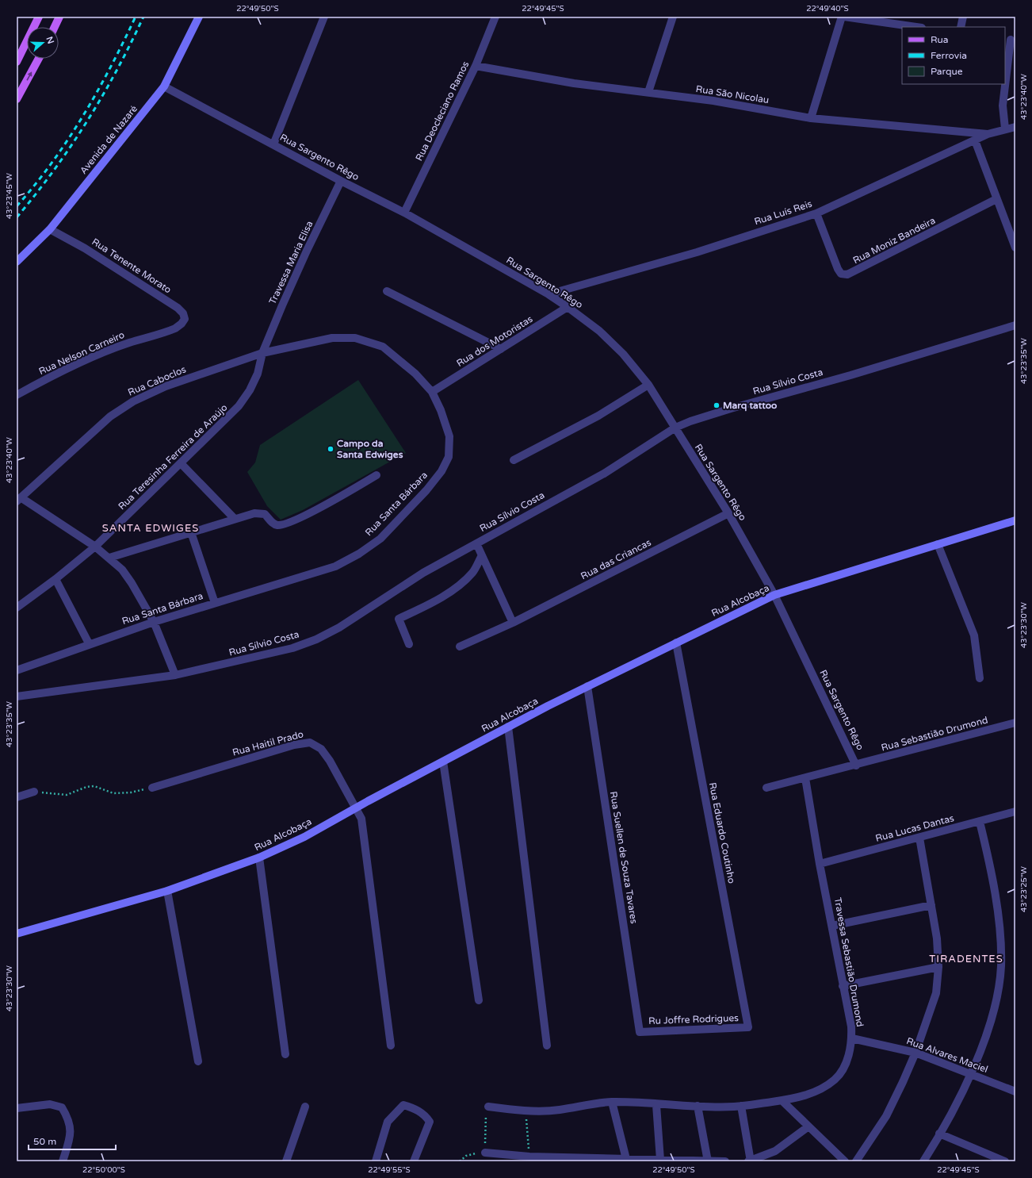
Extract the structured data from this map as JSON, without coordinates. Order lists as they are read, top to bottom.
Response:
{
  "streets": {
    "main road": ["Avenida de Nazaré", "Rua Alcobaça"],
    "street": [
      "Rua São Nicolau",
      "Rua Deocleciano Ramos",
      "Rua Sargento Rêgo",
      "Rua Luís Reis",
      "Rua Moniz Bandeira",
      "Travessa Maria Elisa",
      "Rua Tenente Morato",
      "Rua dos Motoristas",
      "Rua Nelson Carneiro",
      "Rua Caboclos",
      "Rua Sílvio Costa",
      "Rua Teresinha Ferreira de Araújo",
      "Rua Santa Bárbara",
      "Rua das Criancas",
      "Rua Sebastião Drumond",
      "Rua Haitil Prado",
      "Rua Lucas Dantas",
      "Rua Eduardo Coutinho",
      "Rua Suellen de Souza Tavares",
      "Travessa Sebastião Drumond",
      "Ru Joffre Rodrigues",
      "Rua Alvares Maciel"
    ]
  },
  "crossings": [
    ["Rua São Nicolau", "Rua Deocleciano Ramos"],
    ["Rua São Nicolau", "Rua Luís Reis"],
    ["Rua Deocleciano Ramos", "Rua Sargento Rêgo"],
    ["Avenida de Nazaré", "Rua Sargento Rêgo"],
    ["Avenida de Nazaré", "Rua Tenente Morato"],
    ["Rua Sargento Rêgo", "Rua Luís Reis"],
    ["Rua Sargento Rêgo", "Travessa Maria Elisa"],
    ["Rua Sargento Rêgo", "Rua dos Motoristas"],
    ["Rua Sargento Rêgo", "Rua Sílvio Costa"],
    ["Rua Sargento Rêgo", "Rua das Criancas"],
    ["Rua Sargento Rêgo", "Rua Alcobaça"],
    ["Rua Sargento Rêgo", "Rua Sebastião Drumond"],
    ["Rua Luís Reis", "Rua Moniz Bandeira"],
    ["Travessa Maria Elisa", "Rua Caboclos"],
    ["Travessa Maria Elisa", "Rua Teresinha Ferreira de Araújo"],
    ["Travessa Maria Elisa", "Rua Santa Bárbara"],
    ["Rua Tenente Morato", "Rua Nelson Carneiro"],
    ["Rua dos Motoristas", "Rua Santa Bárbara"],
    ["Rua Caboclos", "Rua Teresinha Ferreira de Araújo"],
    ["Rua Caboclos", "Rua Santa Bárbara"],
    ["Rua Teresinha Ferreira de Araújo", "Rua Santa Bárbara"],
    ["Rua Alcobaça", "Rua Haitil Prado"],
    ["Rua Alcobaça", "Rua Eduardo Coutinho"],
    ["Rua Alcobaça", "Rua Suellen de Souza Tavares"],
    ["Rua Sebastião Drumond", "Travessa Sebastião Drumond"],
    ["Rua Lucas Dantas", "Travessa Sebastião Drumond"],
    ["Rua Eduardo Coutinho", "Ru Joffre Rodrigues"],
    ["Rua Suellen de Souza Tavares", "Ru Joffre Rodrigues"],
    ["Travessa Sebastião Drumond", "Rua Alvares Maciel"]
  ],
  "districts": ["SANTA EDWIGES", "TIRADENTES"],
  "places": ["Marq tattoo", "Campo da Santa Edwiges"],
  "legend": ["Rua", "Ferrovia", "Parque"],
  "scale_bar": "50 m",
  "north": "right",
  "coordinates": [
    "22°49'50\"S",
    "22°49'45\"S",
    "22°49'40\"S",
    "43°23'40\"W",
    "43°23'45\"W",
    "43°23'35\"W",
    "43°23'30\"W",
    "43°23'25\"W",
    "22°50'00\"S",
    "22°49'55\"S"
  ]
}
